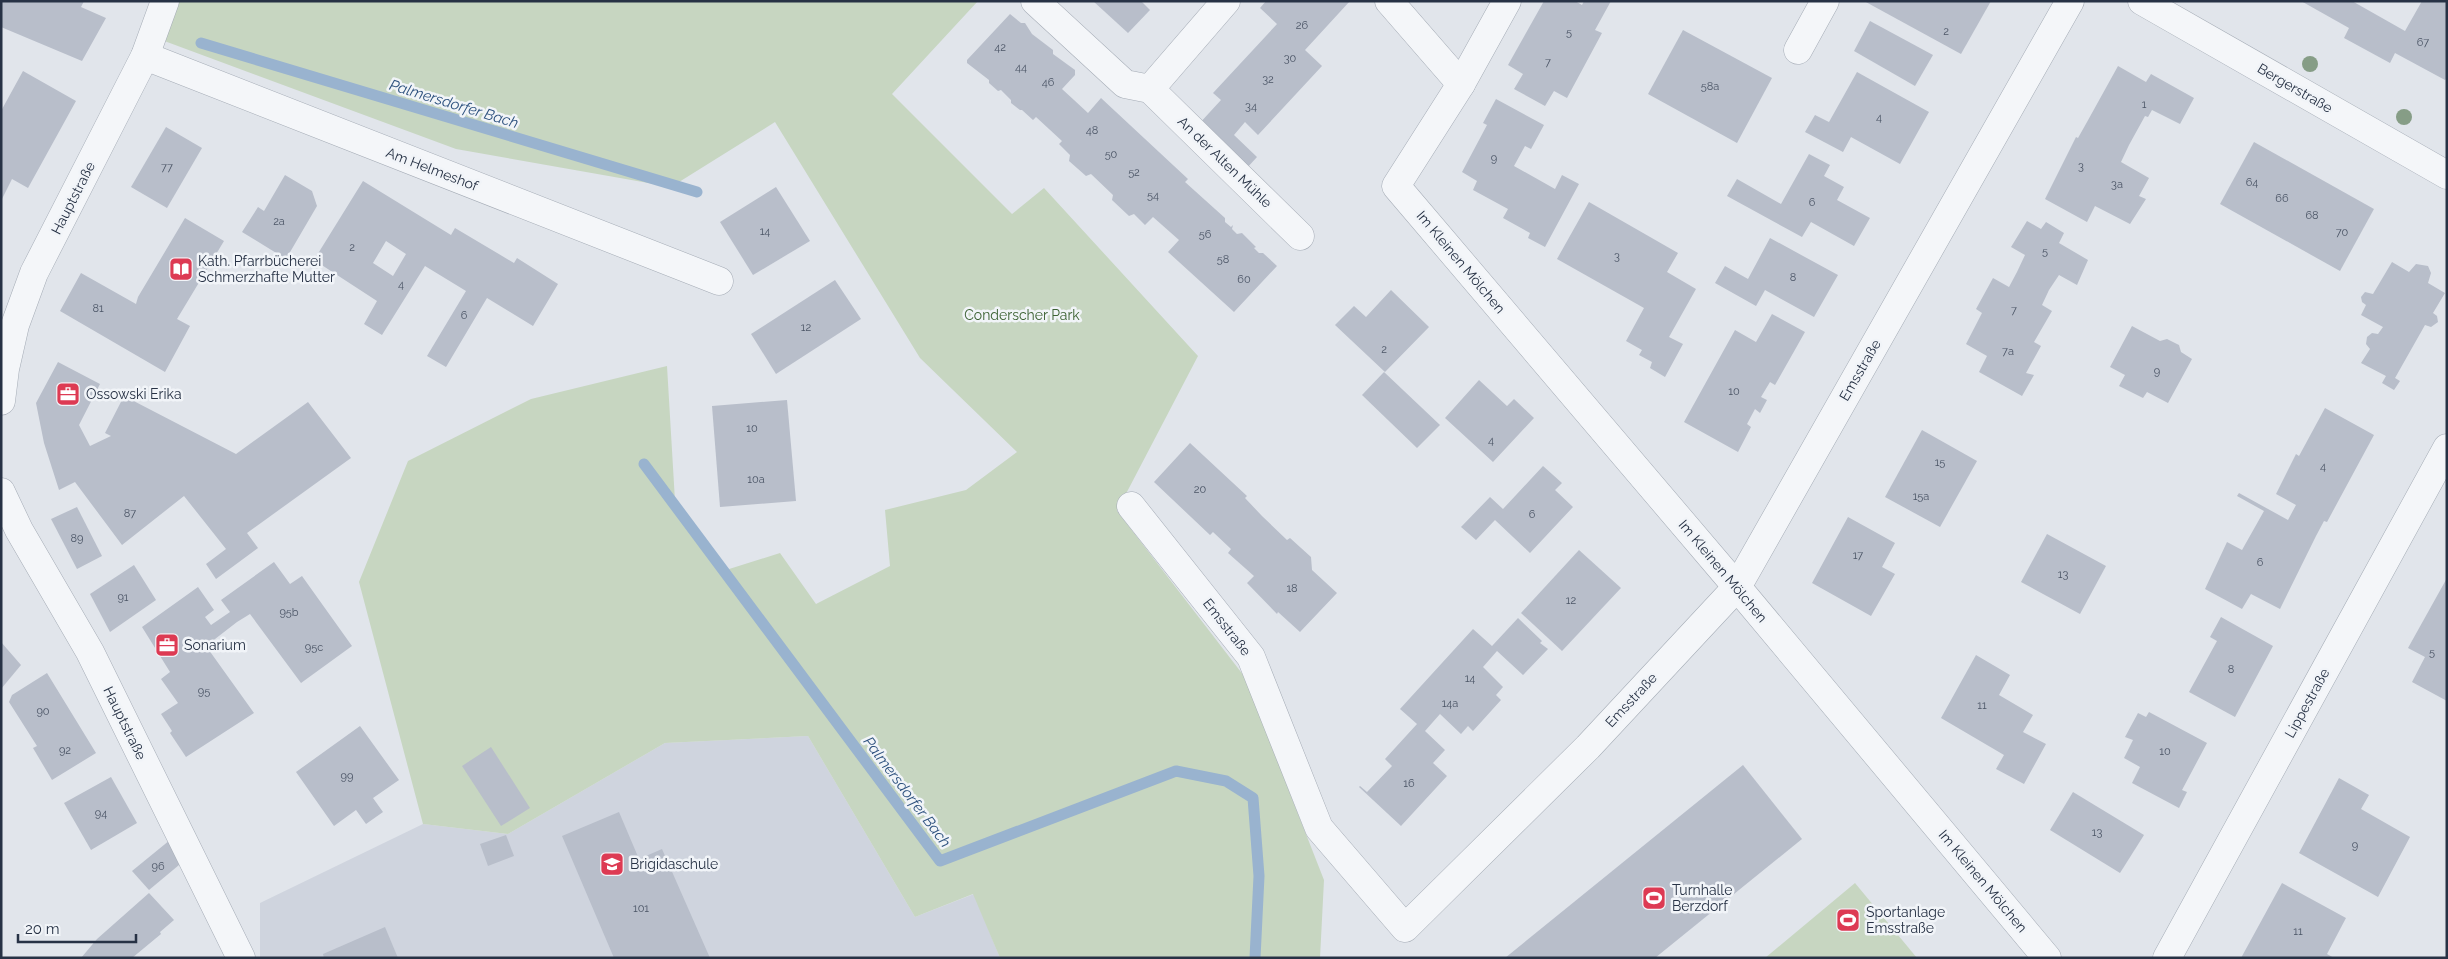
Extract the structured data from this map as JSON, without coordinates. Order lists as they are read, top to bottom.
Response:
{
  "streets": {
    "street": [
      "Bergerstraße",
      "An der Alten Mühle",
      "Am Helmeshof",
      "Hauptstraße",
      "Im Kleinen Mölchen",
      "Emsstraße",
      "Lippestraße"
    ]
  },
  "crossings": [
    ["Am Helmeshof", "Hauptstraße"],
    ["Im Kleinen Mölchen", "Emsstraße"]
  ],
  "water": ["Palmersdorfer Bach"],
  "parks": ["Conderscher Park"],
  "places": {
    "library": ["Kath. Pfarrbücherei Schmerzhafte Mutter"],
    "office": ["Ossowski Erika", "Sonarium"],
    "school or university": ["Brigidaschule"],
    "sports": ["Turnhalle Berzdorf", "Sportanlage Emsstraße"]
  },
  "house_numbers": [
    "26",
    "2",
    "5",
    "67",
    "42",
    "30",
    "7",
    "44",
    "32",
    "46",
    "58a",
    "1",
    "34",
    "4",
    "48",
    "50",
    "9",
    "3",
    "77",
    "52",
    "64",
    "3a",
    "54",
    "66",
    "6",
    "68",
    "2a",
    "14",
    "70",
    "56",
    "2",
    "5",
    "3",
    "58",
    "8",
    "60",
    "4",
    "81",
    "7",
    "6",
    "12",
    "2",
    "7a",
    "9",
    "10",
    "10",
    "4",
    "15",
    "4",
    "10a",
    "20",
    "15a",
    "87",
    "6",
    "89",
    "17",
    "6",
    "13",
    "18",
    "91",
    "12",
    "95b",
    "95c",
    "5",
    "8",
    "14",
    "95",
    "14a",
    "11",
    "90",
    "92",
    "10",
    "99",
    "16",
    "94",
    "13",
    "9",
    "96",
    "101",
    "11"
  ],
  "scale_bar": "20 m"
}
